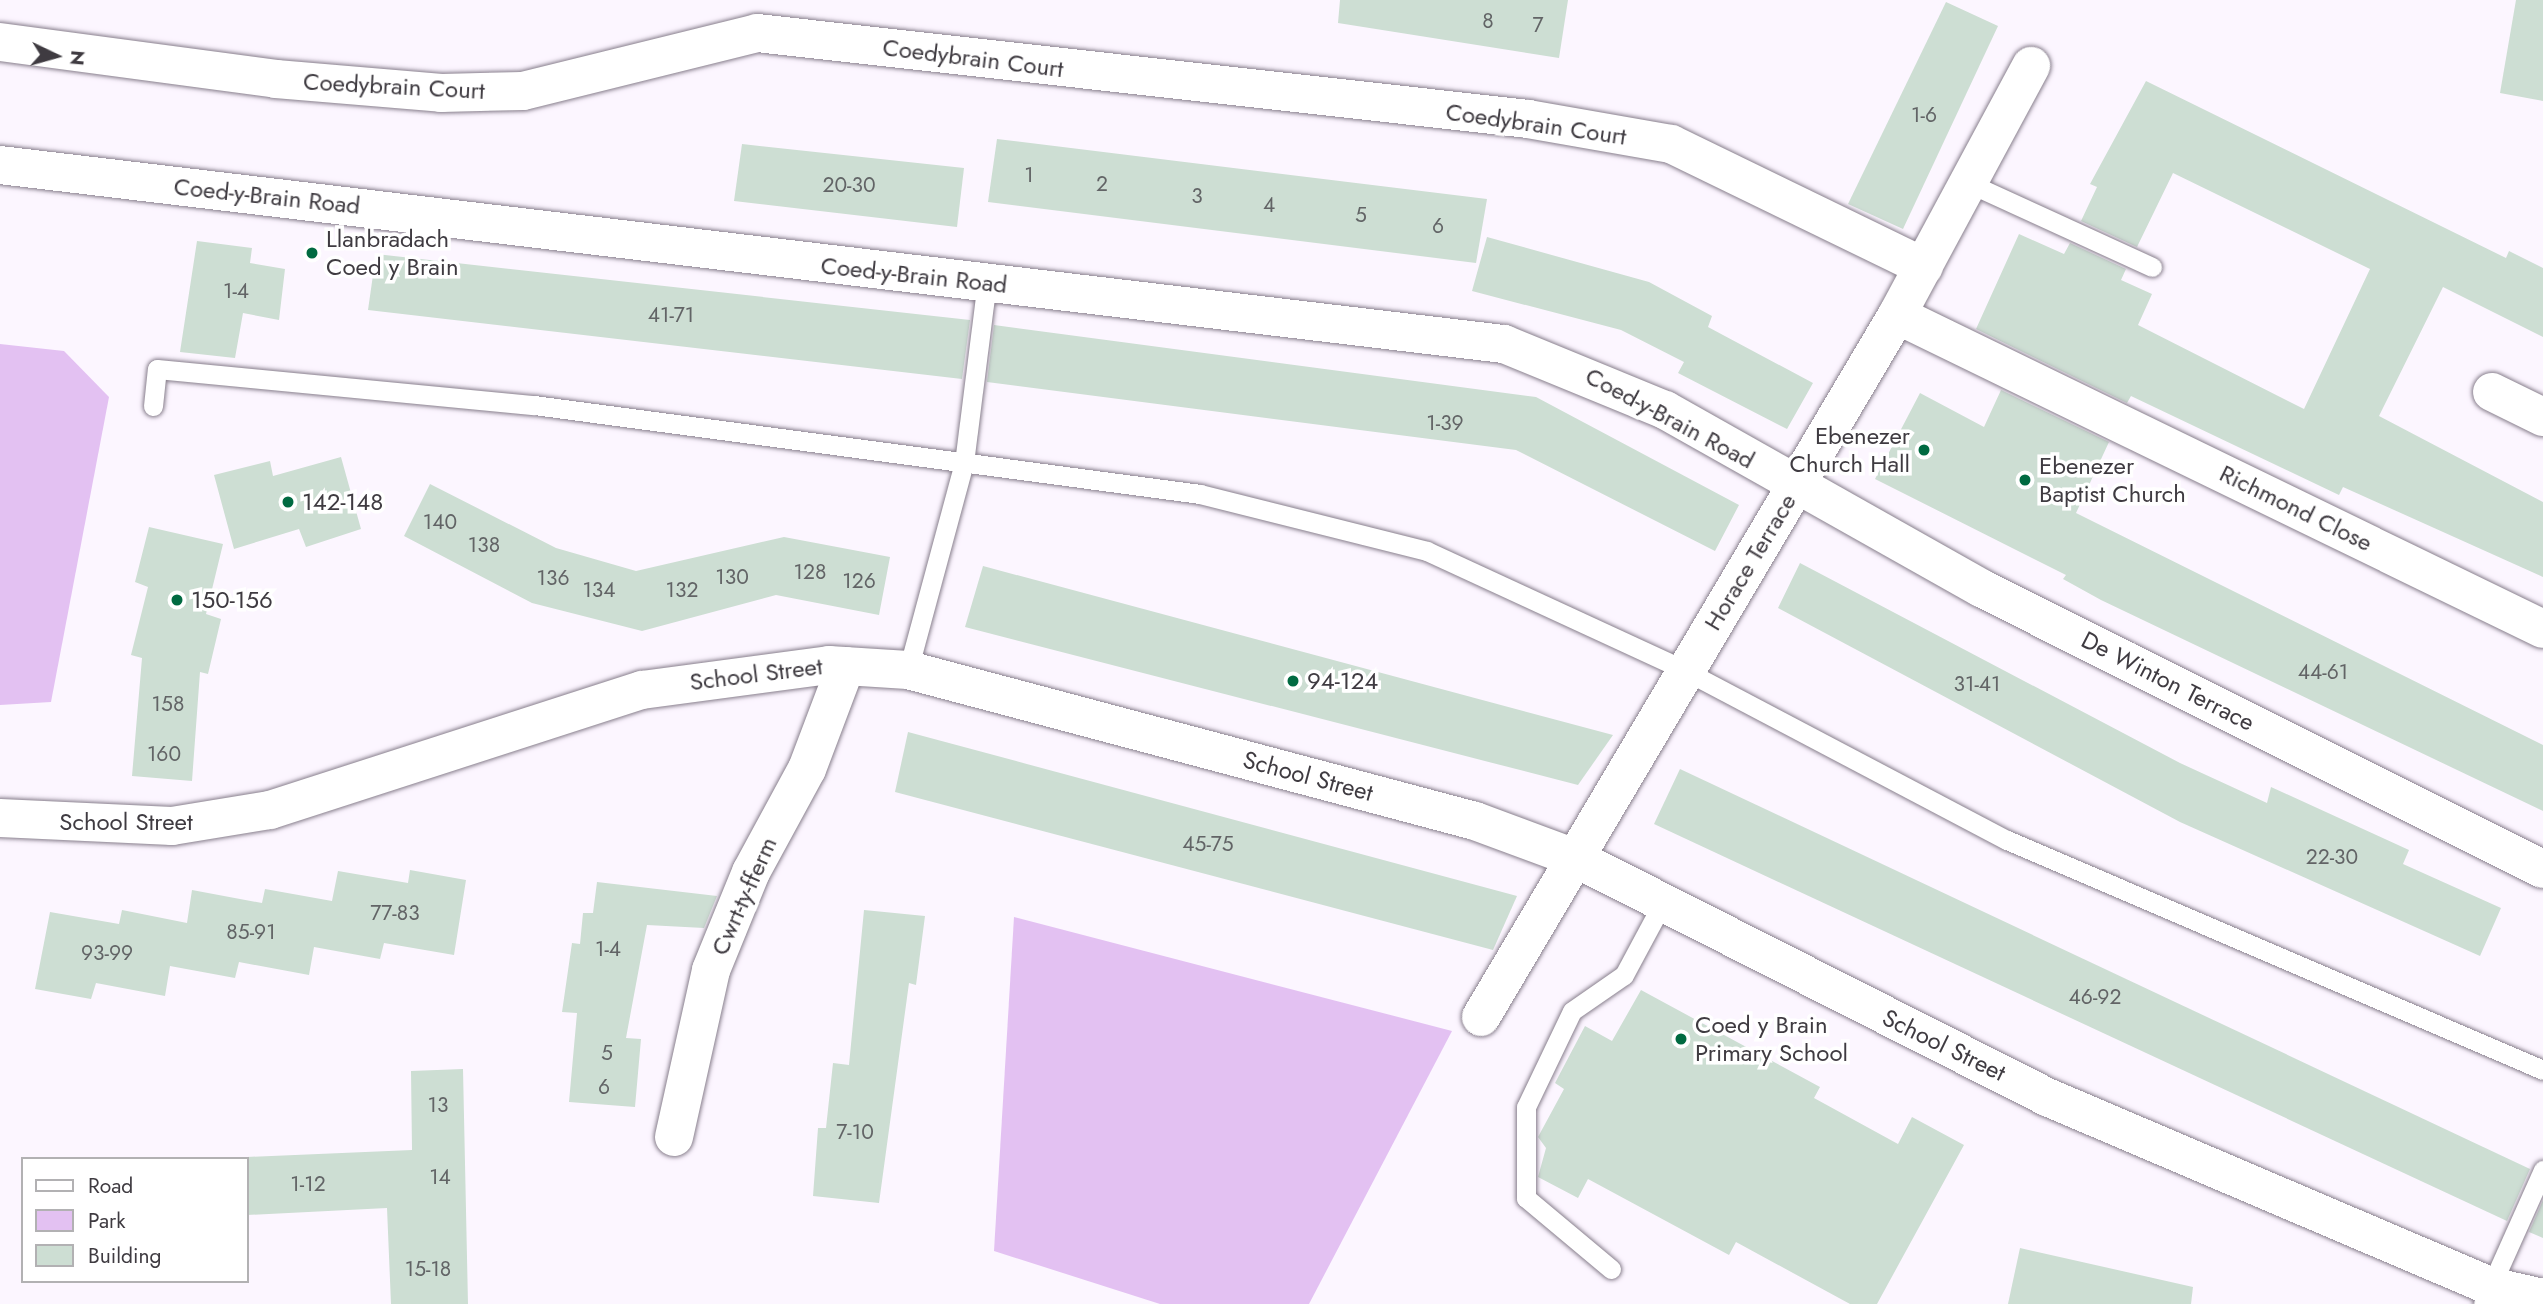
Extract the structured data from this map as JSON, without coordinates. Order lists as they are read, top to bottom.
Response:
{
  "streets": {
    "street": [
      "Coedybrain Court",
      "Coed-y-Brain Road",
      "Richmond Close",
      "Horace Terrace",
      "School Street",
      "De Winton Terrace",
      "Cwrt-ty-fferm"
    ]
  },
  "crossings": [
    ["Coedybrain Court", "Horace Terrace"],
    ["Coed-y-Brain Road", "Horace Terrace"],
    ["Coed-y-Brain Road", "De Winton Terrace"],
    ["Richmond Close", "Horace Terrace"],
    ["Horace Terrace", "School Street"],
    ["Horace Terrace", "De Winton Terrace"],
    ["School Street", "Cwrt-ty-fferm"]
  ],
  "places": [
    "Llanbradach Coed y Brain",
    "Ebenezer Church Hall",
    "Ebenezer Baptist Church",
    "142-148",
    "150-156",
    "94-124",
    "Coed y Brain Primary School"
  ],
  "house_numbers": [
    "8",
    "7",
    "1-6",
    "1",
    "2",
    "20-30",
    "3",
    "4",
    "5",
    "6",
    "1-4",
    "41-71",
    "1-39",
    "140",
    "138",
    "128",
    "130",
    "136",
    "126",
    "134",
    "132",
    "44-61",
    "31-41",
    "158",
    "160",
    "45-75",
    "22-30",
    "77-83",
    "85-91",
    "1-4",
    "93-99",
    "46-92",
    "5",
    "6",
    "13",
    "7-10",
    "14",
    "1-12",
    "15-18"
  ],
  "legend": ["Road", "Park", "Building"],
  "north": "right"
}
